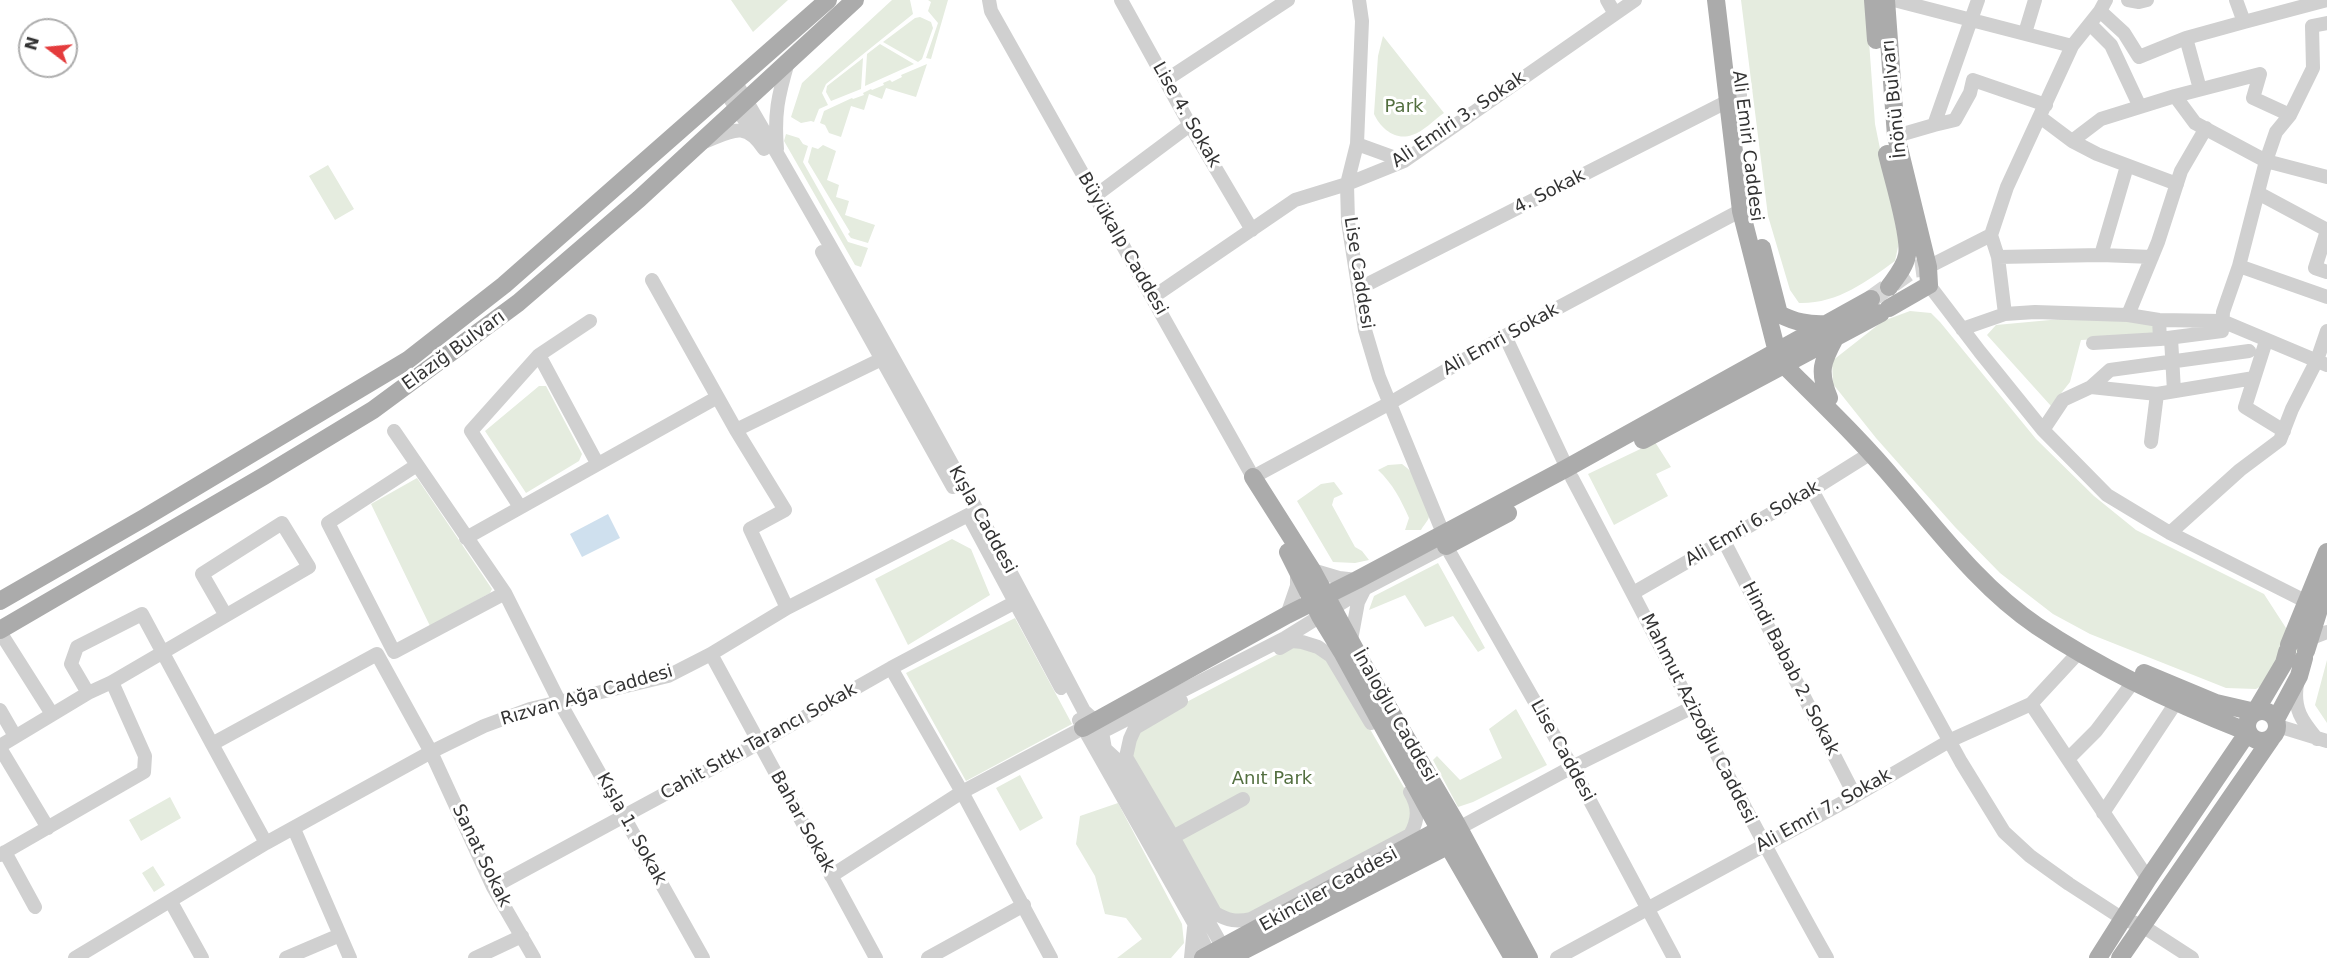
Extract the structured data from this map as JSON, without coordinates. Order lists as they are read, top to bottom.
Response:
{
  "streets": {
    "main road": [
      "İnönü Bulvarı",
      "Ali Emiri Caddesi",
      "Elazığ Bulvarı",
      "İnaloğlu Caddesi",
      "Ekinciler Caddesi"
    ],
    "street": [
      "Lise 4. Sokak",
      "Ali Emiri 3. Sokak",
      "4. Sokak",
      "Büyükalp Caddesi",
      "Lise Caddesi",
      "Ali Emri Sokak",
      "Kışla Caddesi",
      "Ali Emri 6. Sokak",
      "Hindi Babab 2. Sokak",
      "Rızvan Ağa Caddesi",
      "Mahmut Azizoğlu Caddesi",
      "Cahit Sıtkı Tarancı Sokak",
      "Ali Emri 7. Sokak",
      "Bahar Sokak",
      "Kışla 1. Sokak",
      "Sanat Sokak"
    ]
  },
  "crossings": [
    ["Lise 4. Sokak", "Ali Emiri 3. Sokak"],
    ["Ali Emiri 3. Sokak", "Büyükalp Caddesi"],
    ["Ali Emiri 3. Sokak", "Lise Caddesi"],
    ["Ali Emiri Caddesi", "4. Sokak"],
    ["Ali Emiri Caddesi", "Ali Emri Sokak"],
    ["4. Sokak", "Lise Caddesi"],
    ["Büyükalp Caddesi", "Ali Emri Sokak"],
    ["Lise Caddesi", "Ali Emri Sokak"],
    ["Lise Caddesi", "Ali Emri 7. Sokak"],
    ["Lise Caddesi", "Ekinciler Caddesi"],
    ["Ali Emri Sokak", "Mahmut Azizoğlu Caddesi"],
    ["Elazığ Bulvarı", "Kışla Caddesi"],
    ["Kışla Caddesi", "Rızvan Ağa Caddesi"],
    ["Kışla Caddesi", "Cahit Sıtkı Tarancı Sokak"],
    ["Kışla Caddesi", "Ekinciler Caddesi"],
    ["Ali Emri 6. Sokak", "Hindi Babab 2. Sokak"],
    ["Ali Emri 6. Sokak", "Mahmut Azizoğlu Caddesi"],
    ["Hindi Babab 2. Sokak", "Ali Emri 7. Sokak"],
    ["Rızvan Ağa Caddesi", "Bahar Sokak"],
    ["Rızvan Ağa Caddesi", "Kışla 1. Sokak"],
    ["Rızvan Ağa Caddesi", "Sanat Sokak"],
    ["İnaloğlu Caddesi", "Ekinciler Caddesi"],
    ["Mahmut Azizoğlu Caddesi", "Ali Emri 7. Sokak"],
    ["Mahmut Azizoğlu Caddesi", "Ekinciler Caddesi"],
    ["Cahit Sıtkı Tarancı Sokak", "Bahar Sokak"],
    ["Cahit Sıtkı Tarancı Sokak", "Kışla 1. Sokak"],
    ["Cahit Sıtkı Tarancı Sokak", "Sanat Sokak"]
  ],
  "parks": ["Park", "Anıt Park"],
  "north": "left"
}
